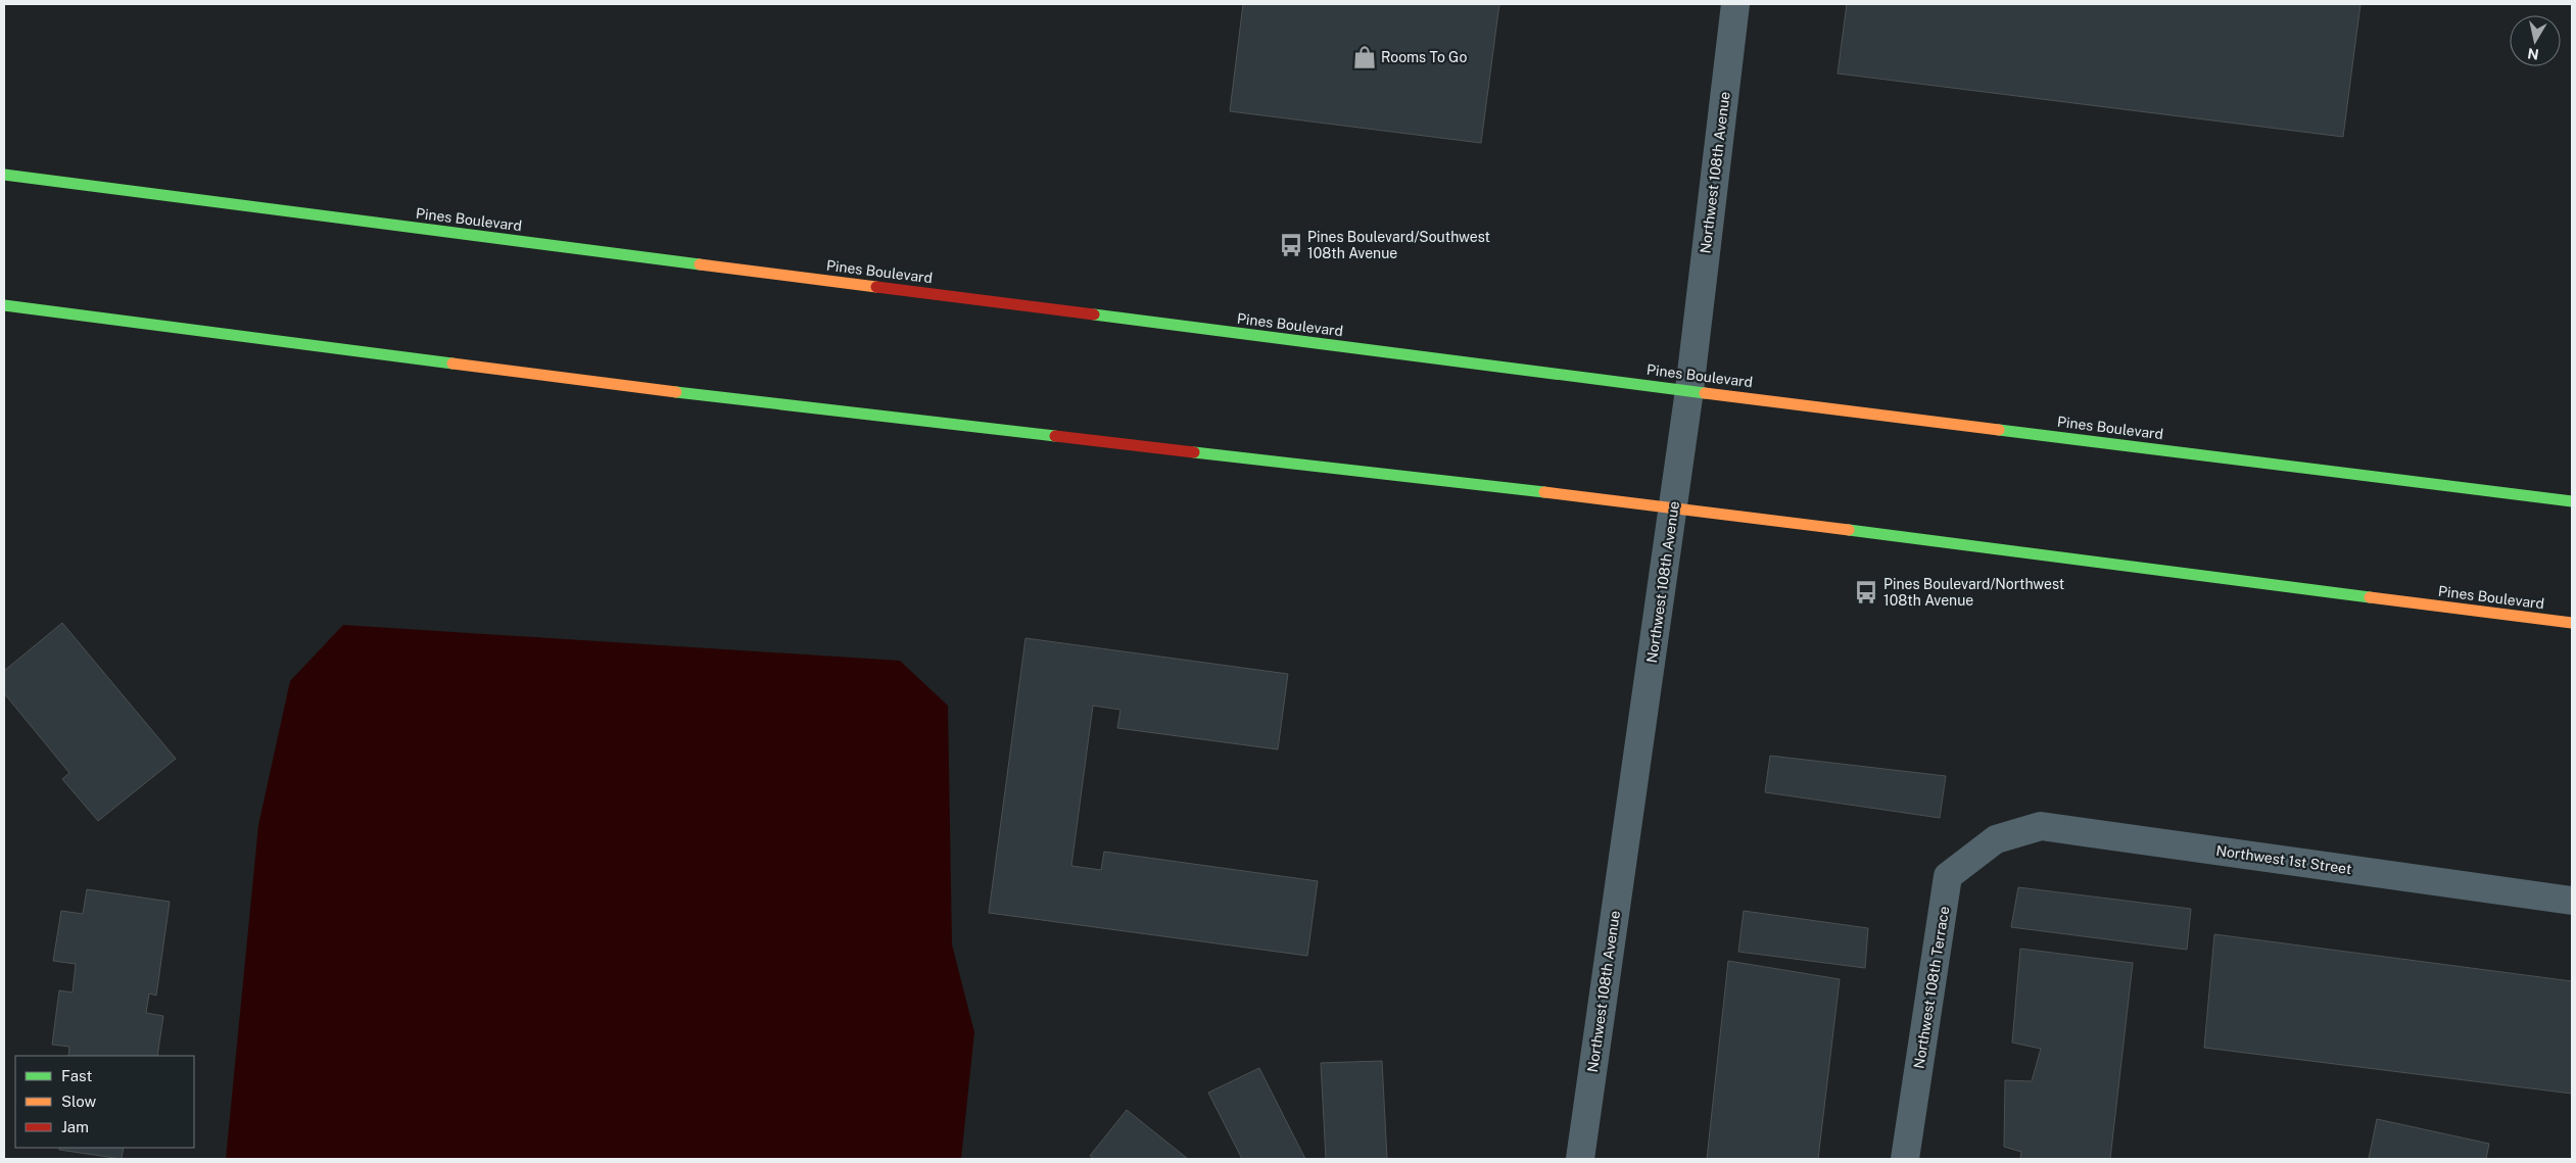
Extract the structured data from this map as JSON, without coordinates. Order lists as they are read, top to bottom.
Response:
{
  "streets": {
    "highway": ["Pines Boulevard"],
    "street": ["Northwest 108th Avenue", "Northwest 1st Street", "Northwest 108th Terrace"]
  },
  "crossings": [
    ["Northwest 108th Avenue", "Pines Boulevard"],
    ["Northwest 1st Street", "Northwest 108th Terrace"]
  ],
  "places": {
    "shop": ["Rooms To Go"],
    "bus stop": ["Pines Boulevard/Southwest 108th Avenue", "Pines Boulevard/Northwest 108th Avenue"]
  },
  "legend": ["Fast", "Slow", "Jam"],
  "north": "bottom"
}
